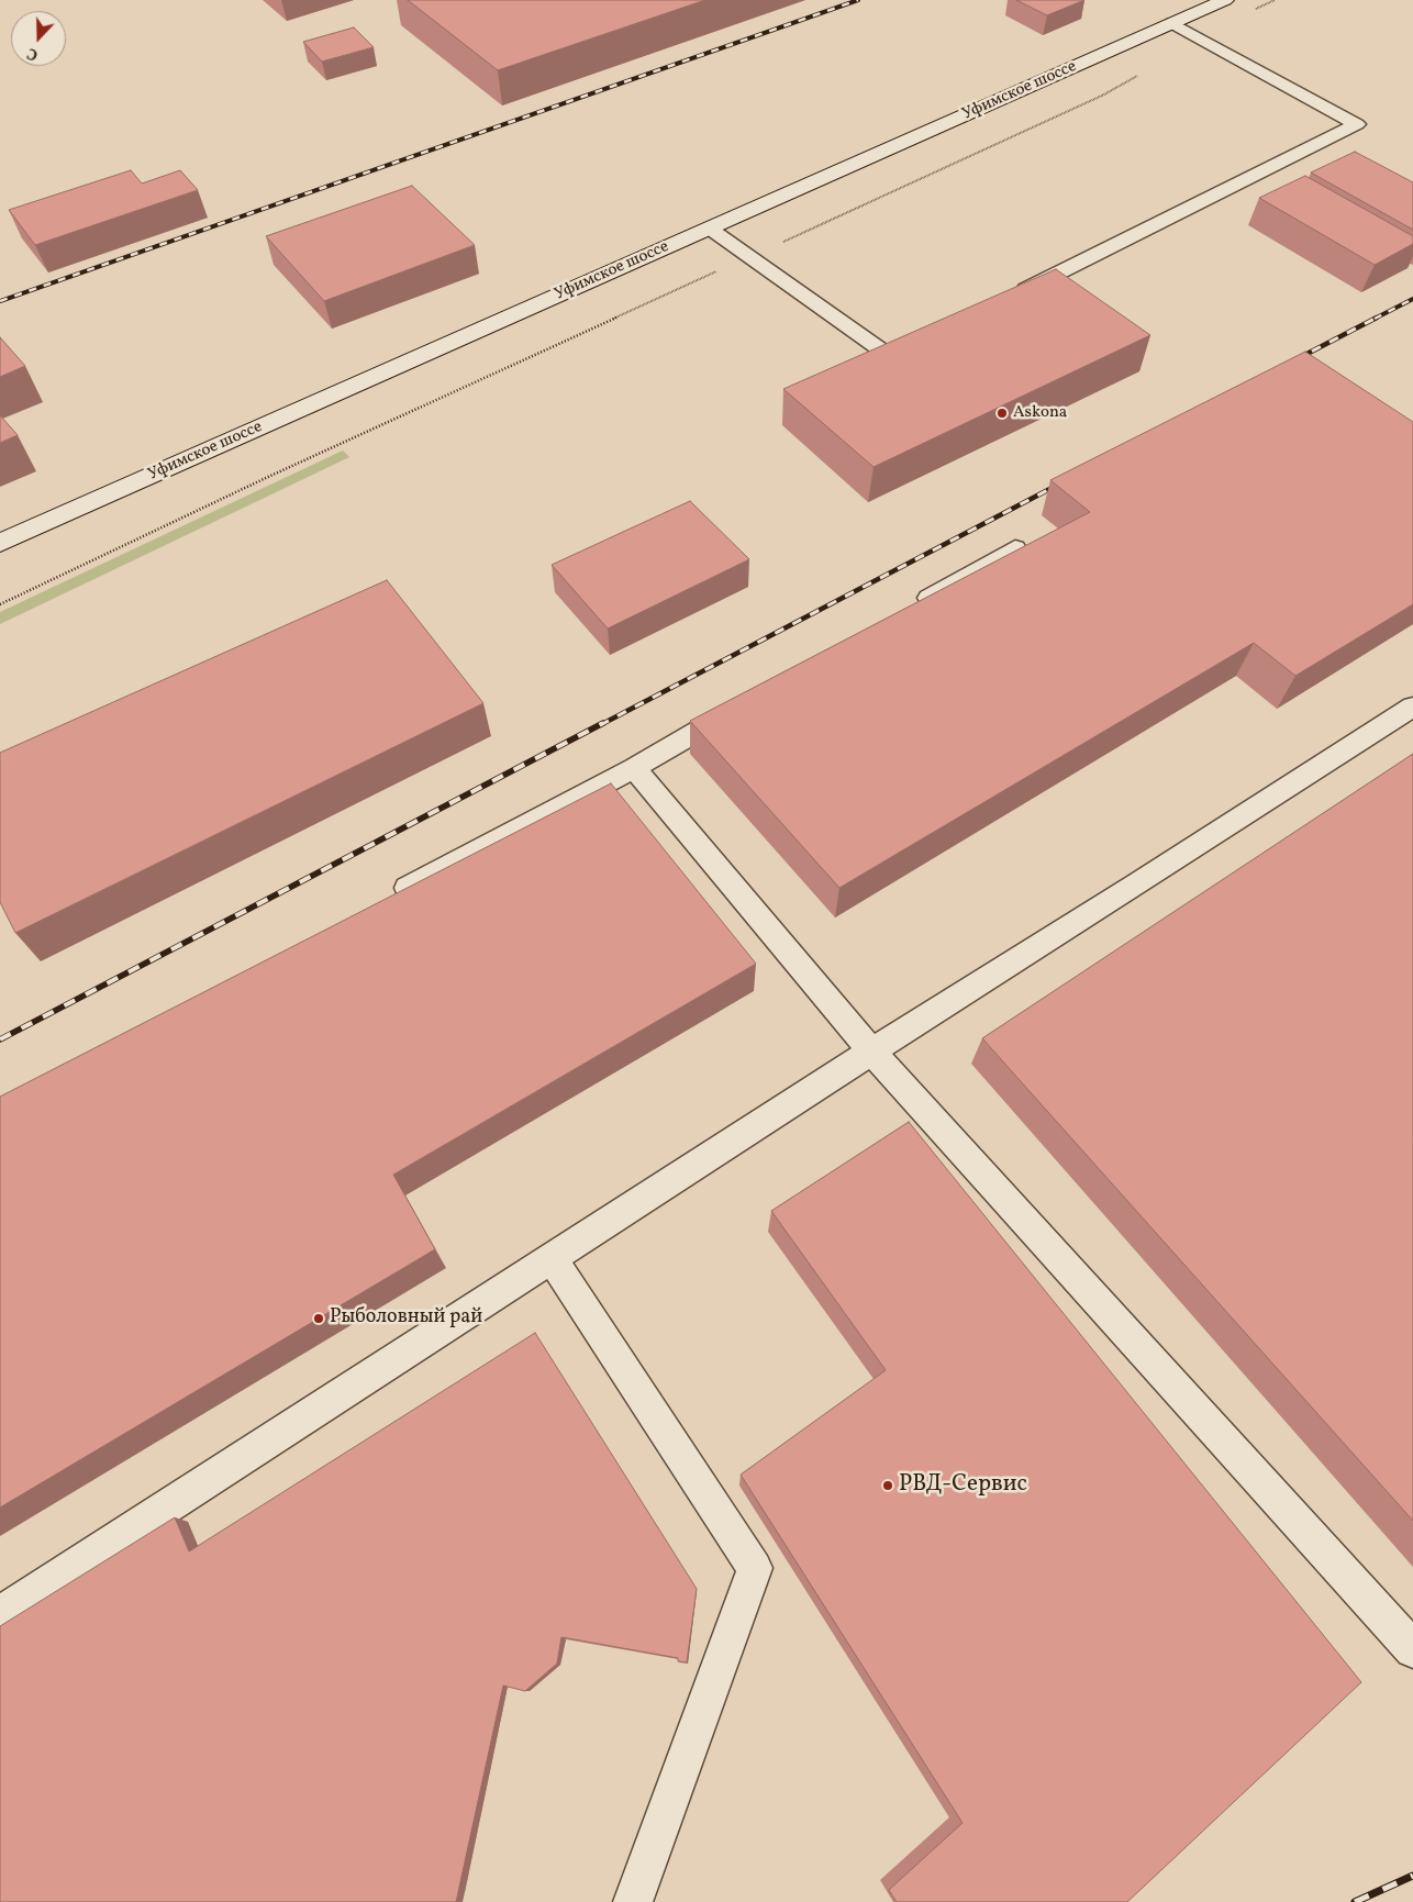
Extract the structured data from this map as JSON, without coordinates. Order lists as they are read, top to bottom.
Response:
{
  "streets": {
    "main road": ["Уфимское шоссе"]
  },
  "places": ["Askona", "Рыболовный рай", "РВД-Сервис"],
  "north": "bottom"
}
